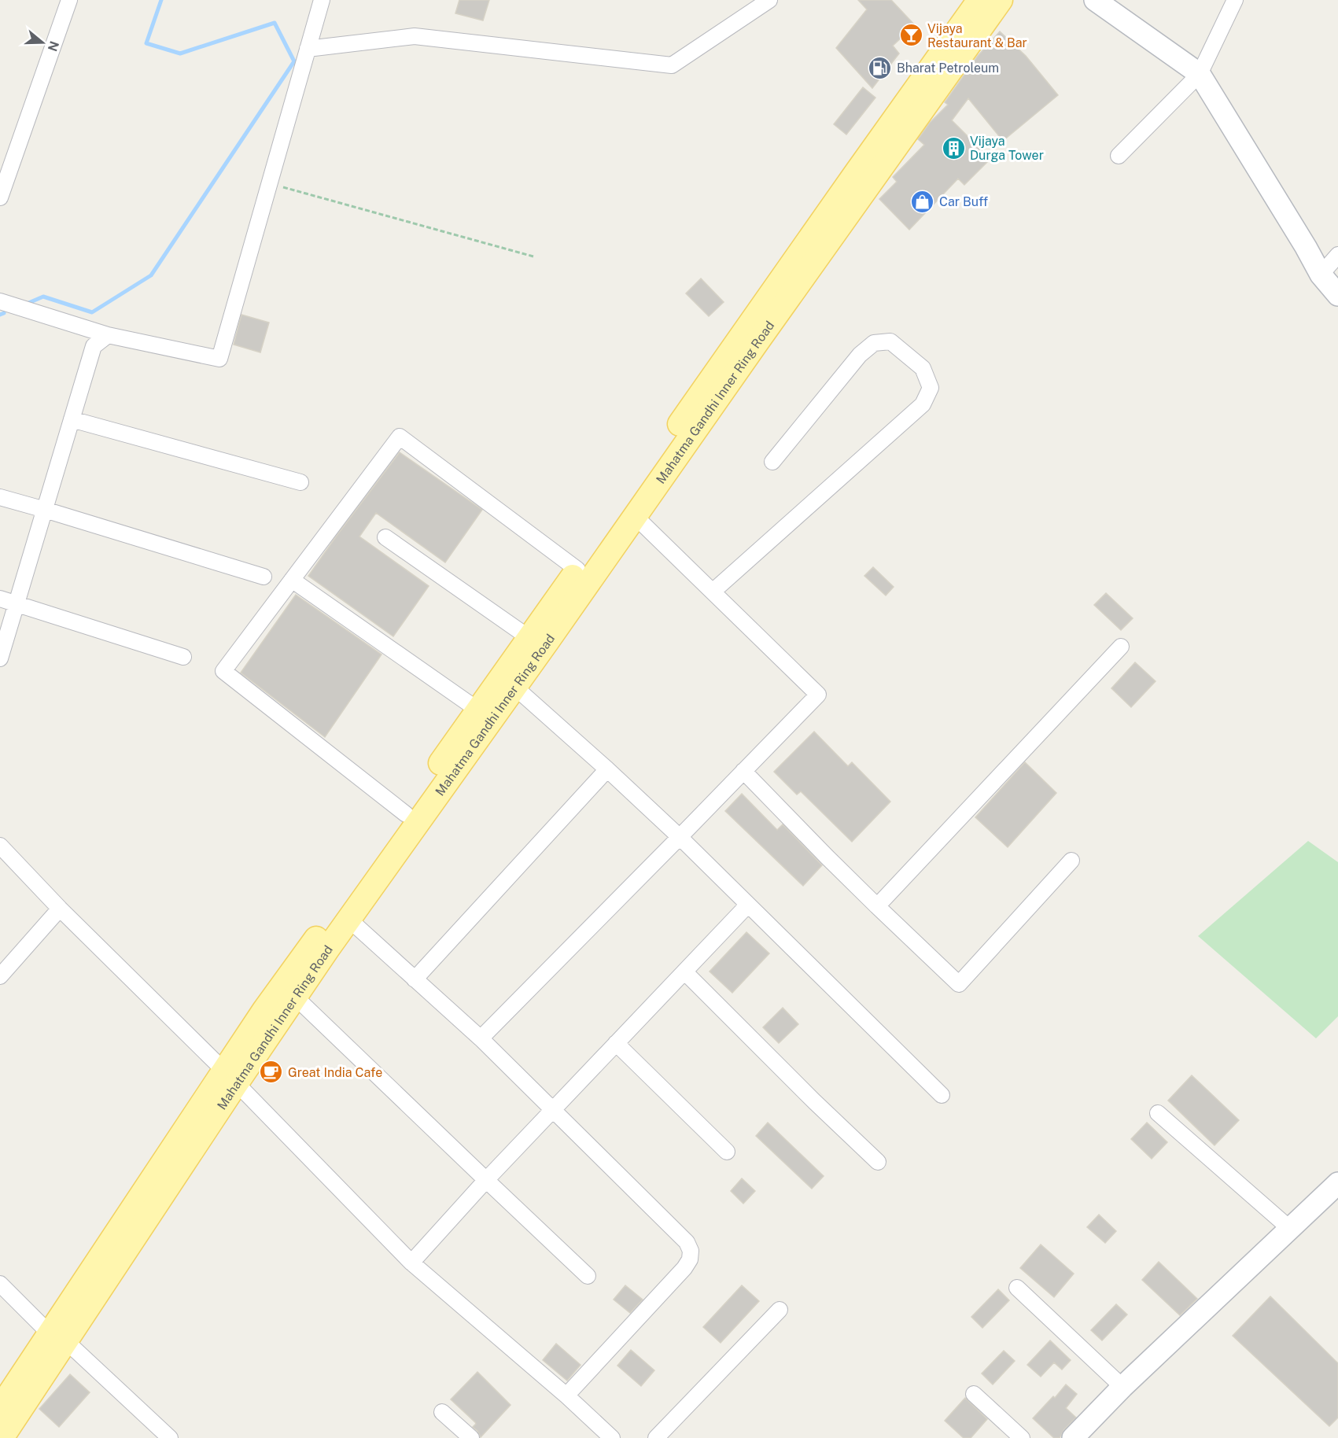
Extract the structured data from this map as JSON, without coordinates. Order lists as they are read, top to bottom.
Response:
{
  "streets": {
    "main road": ["Mahatma Gandhi Inner Ring Road"]
  },
  "places": {
    "bar": ["Vijaya Restaurant & Bar"],
    "fuel station": ["Bharat Petroleum"],
    "building": ["Vijaya Durga Tower"],
    "shop": ["Car Buff"],
    "cafe": ["Great India Cafe"]
  },
  "north": "right"
}
